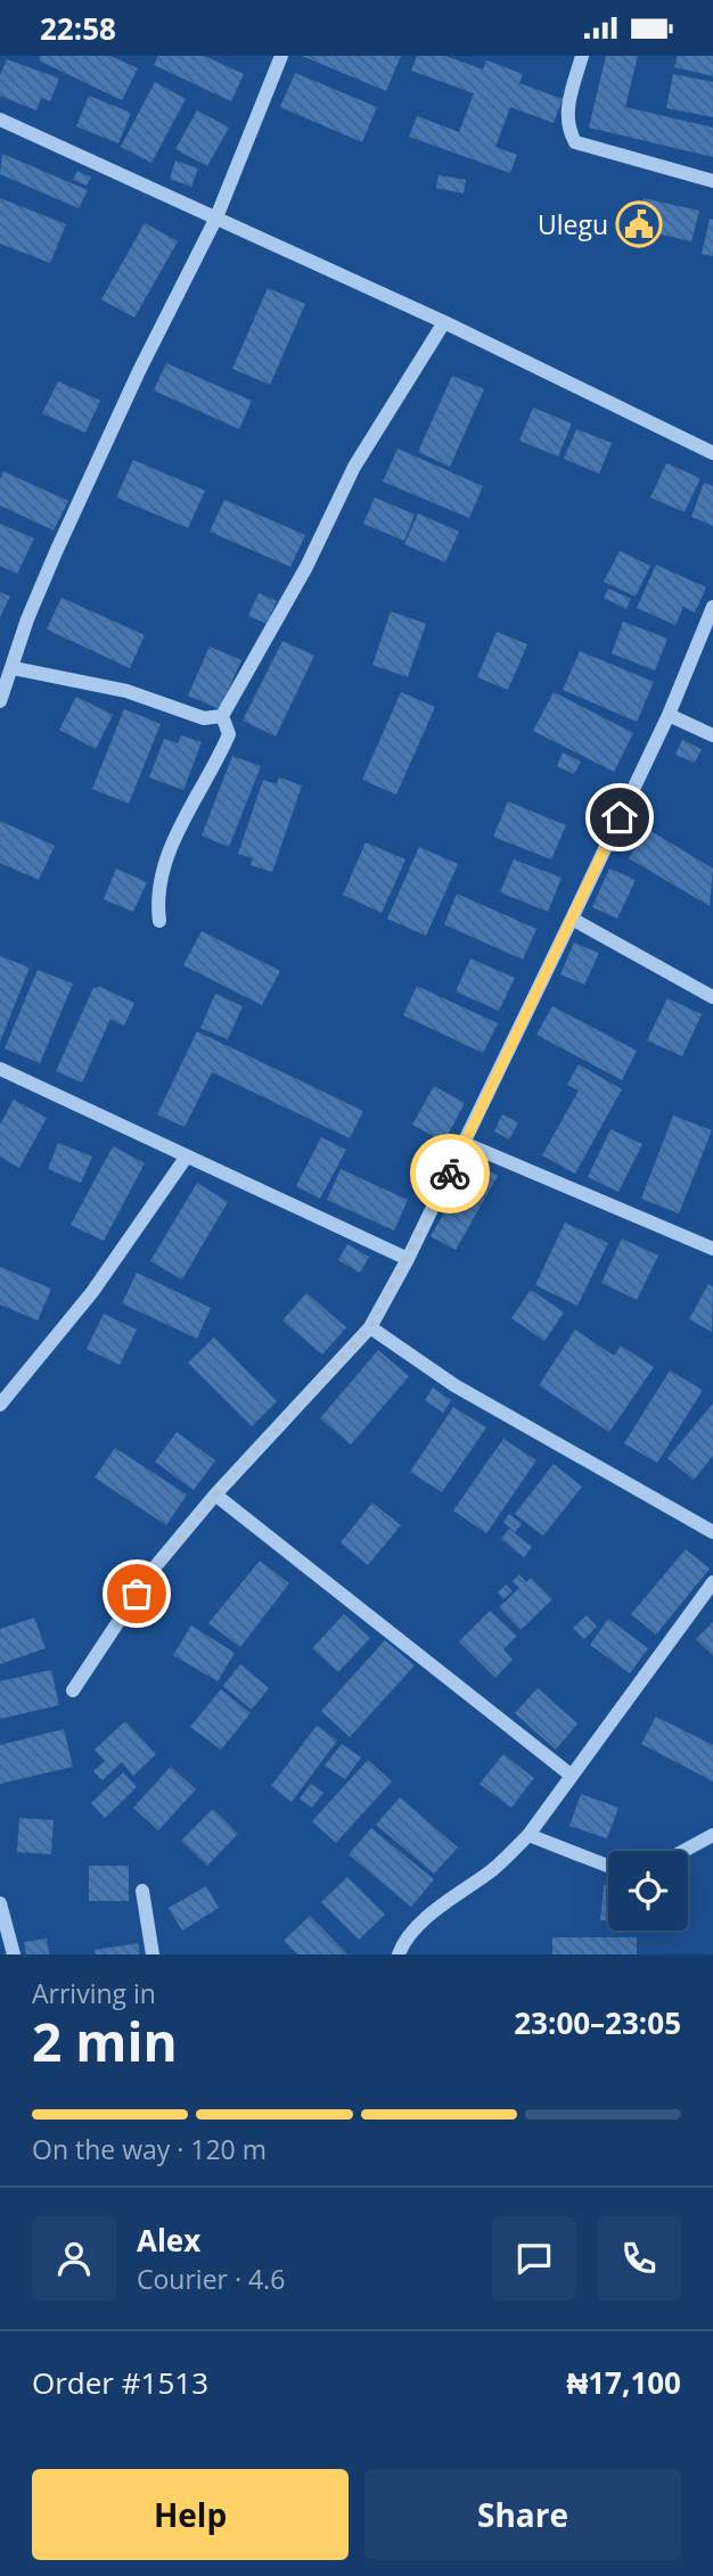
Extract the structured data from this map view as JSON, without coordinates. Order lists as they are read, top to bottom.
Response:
{
  "places": {
    "public building": ["Ulegu"]
  },
  "page": {
    "status": "22:58",
    "heading": ["2 min", "Arriving in", "23:00–23:05"],
    "panel": [
      "Alex",
      "Courier · 4.6",
      "Order #1513",
      "₦17,100"
    ],
    "bar": "On the way · 120 m",
    "buttons": ["Help", "Share"]
  }
}
